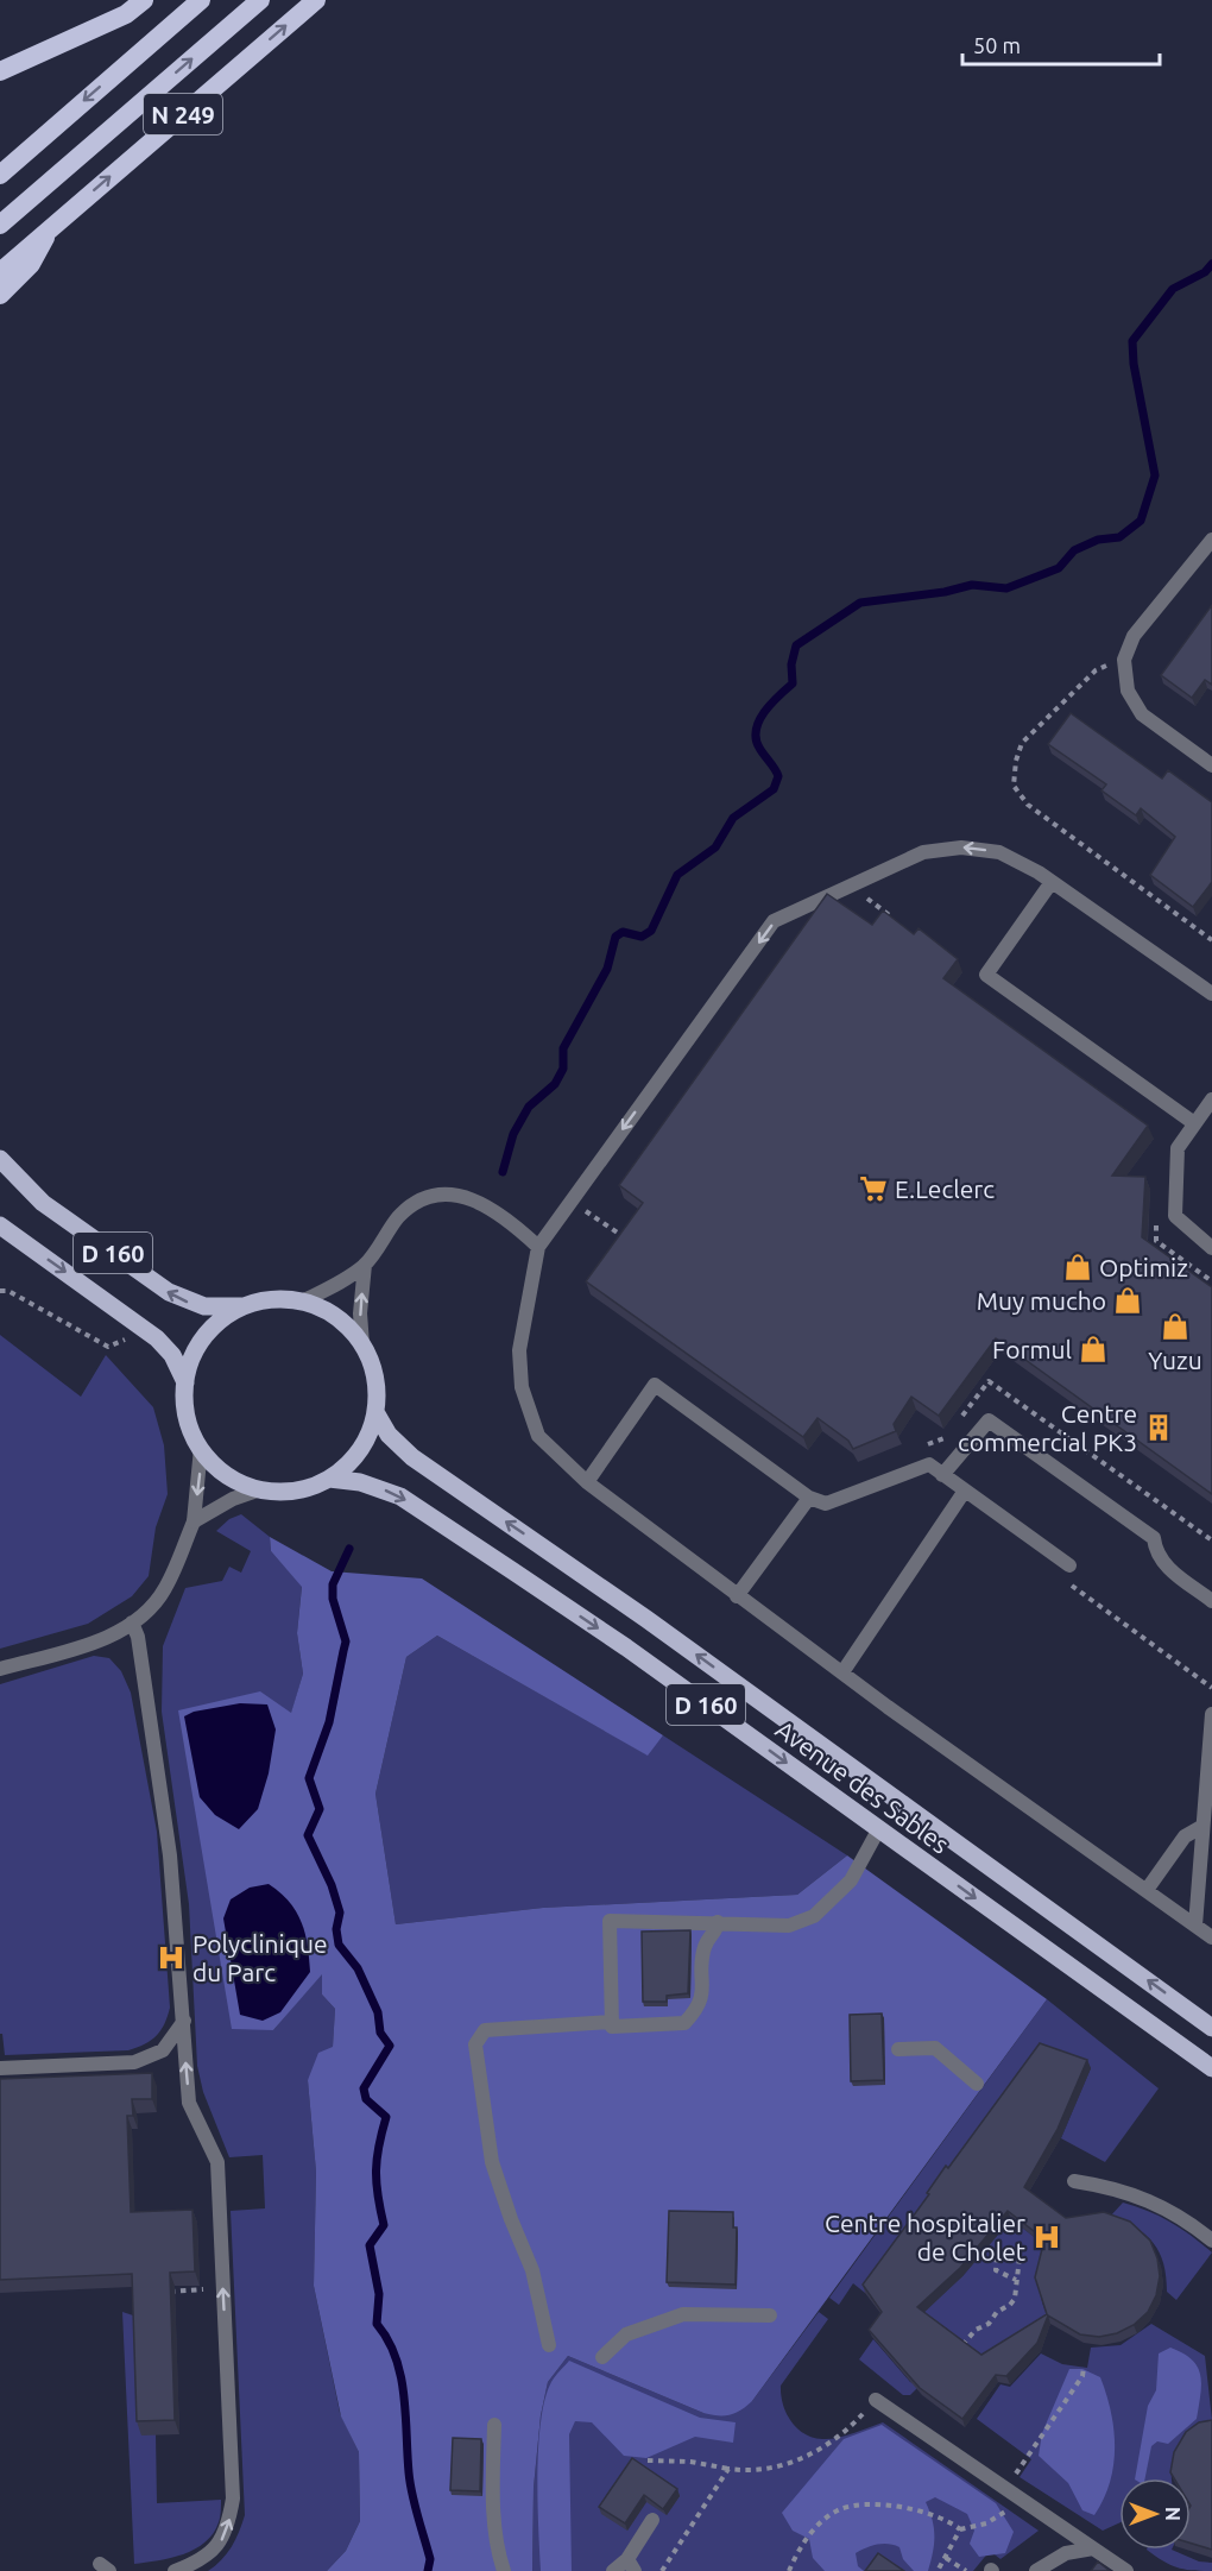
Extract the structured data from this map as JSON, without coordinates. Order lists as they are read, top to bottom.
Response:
{
  "streets": {
    "highway": ["N 249"],
    "main road": ["D 160", "Avenue des Sables"]
  },
  "crossings": [
    ["D 160", "Avenue des Sables"]
  ],
  "places": {
    "supermarket": ["E.Leclerc"],
    "shop": [
      "Optimiz",
      "Muy mucho",
      "Yuzu",
      "Formul"
    ],
    "building": ["Centre commercial PK3"],
    "hospital": ["Polyclinique du Parc", "Centre hospitalier de Cholet"]
  },
  "scale_bar": "50 m",
  "north": "right"
}
